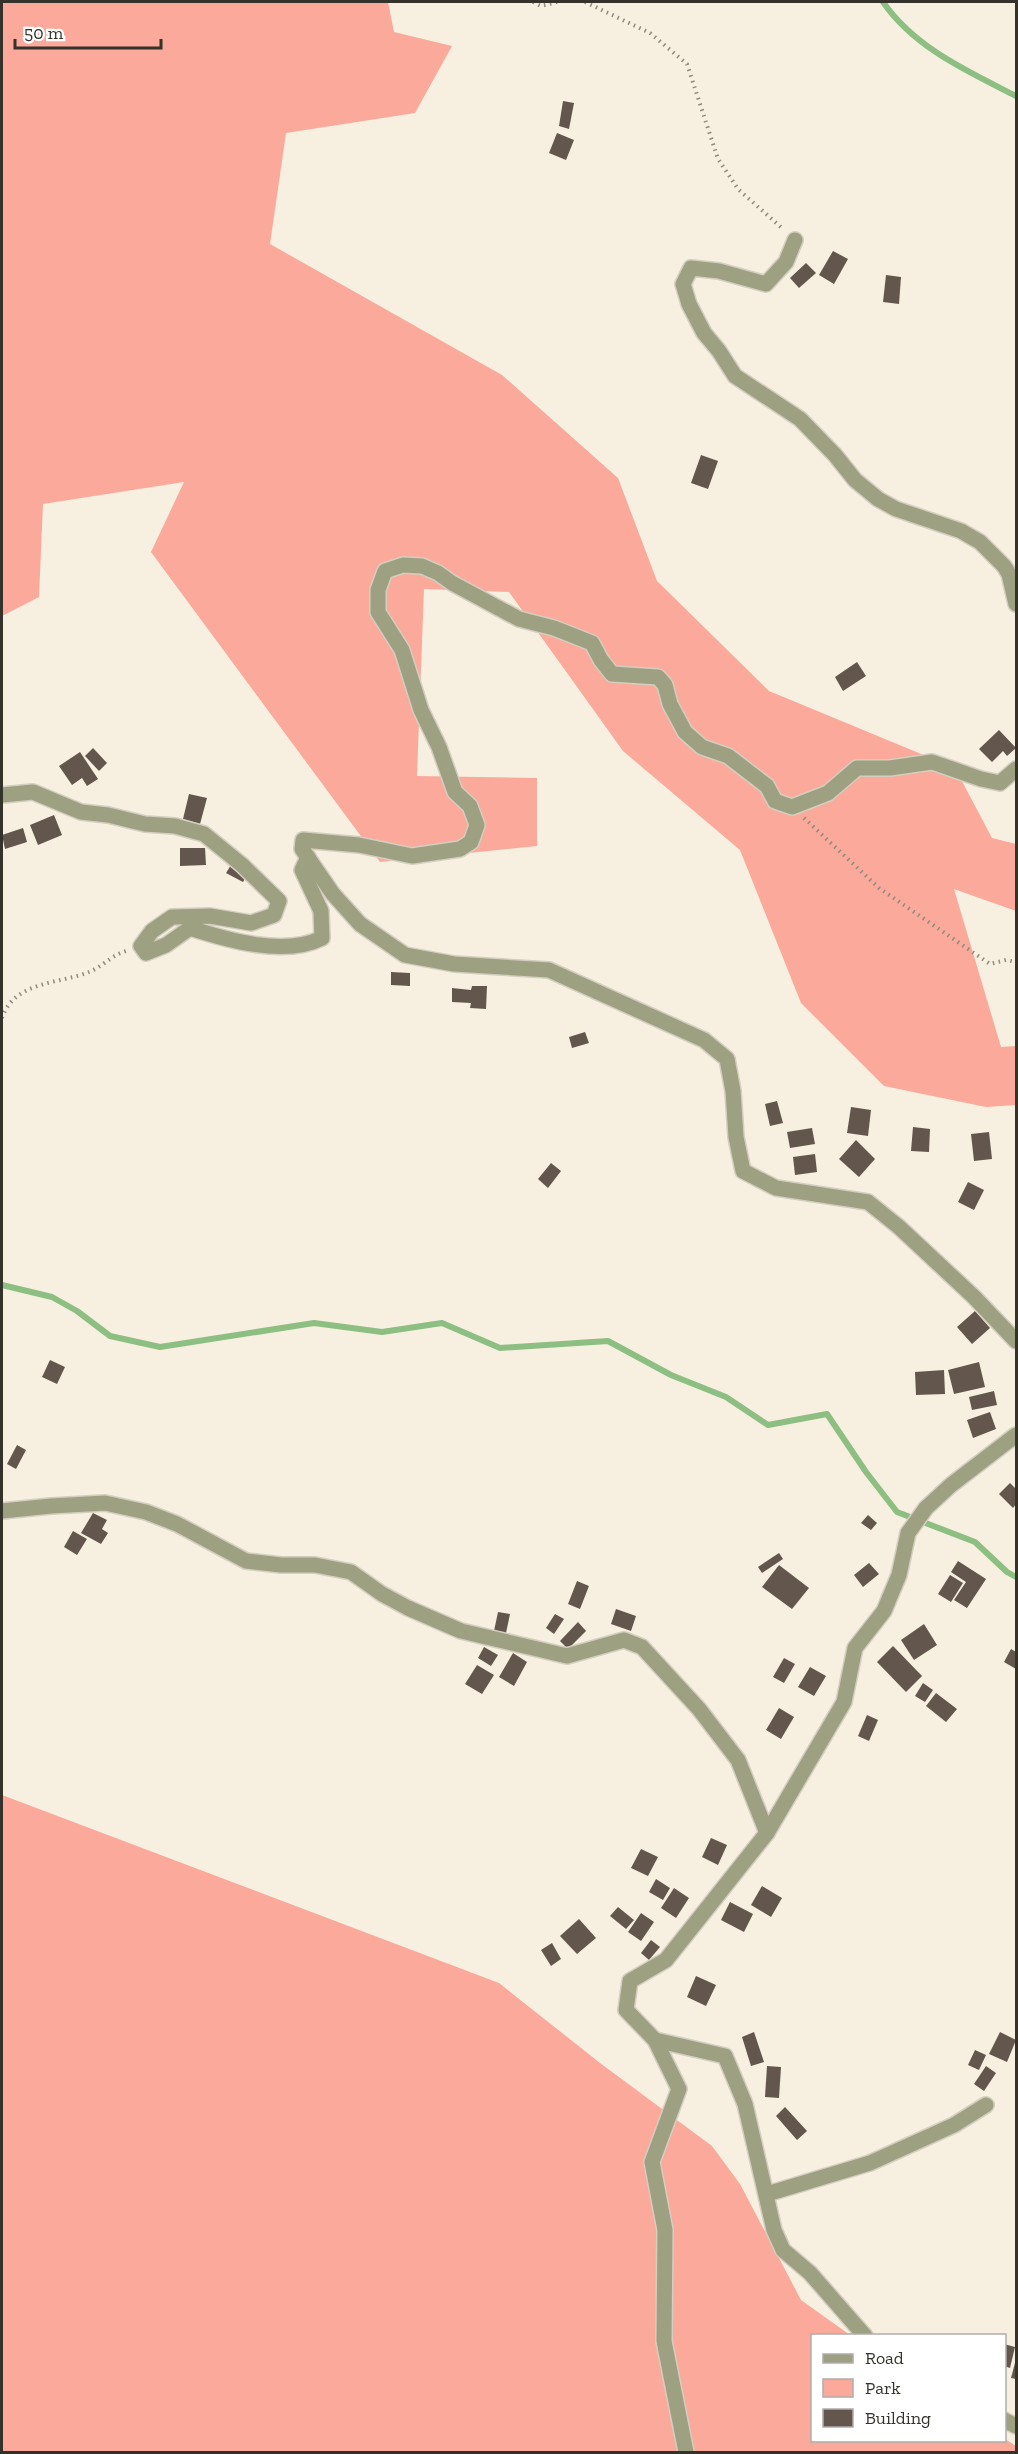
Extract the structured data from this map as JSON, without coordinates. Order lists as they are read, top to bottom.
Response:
{
  "legend": ["Road", "Park", "Building"],
  "scale_bar": "50 m"
}
